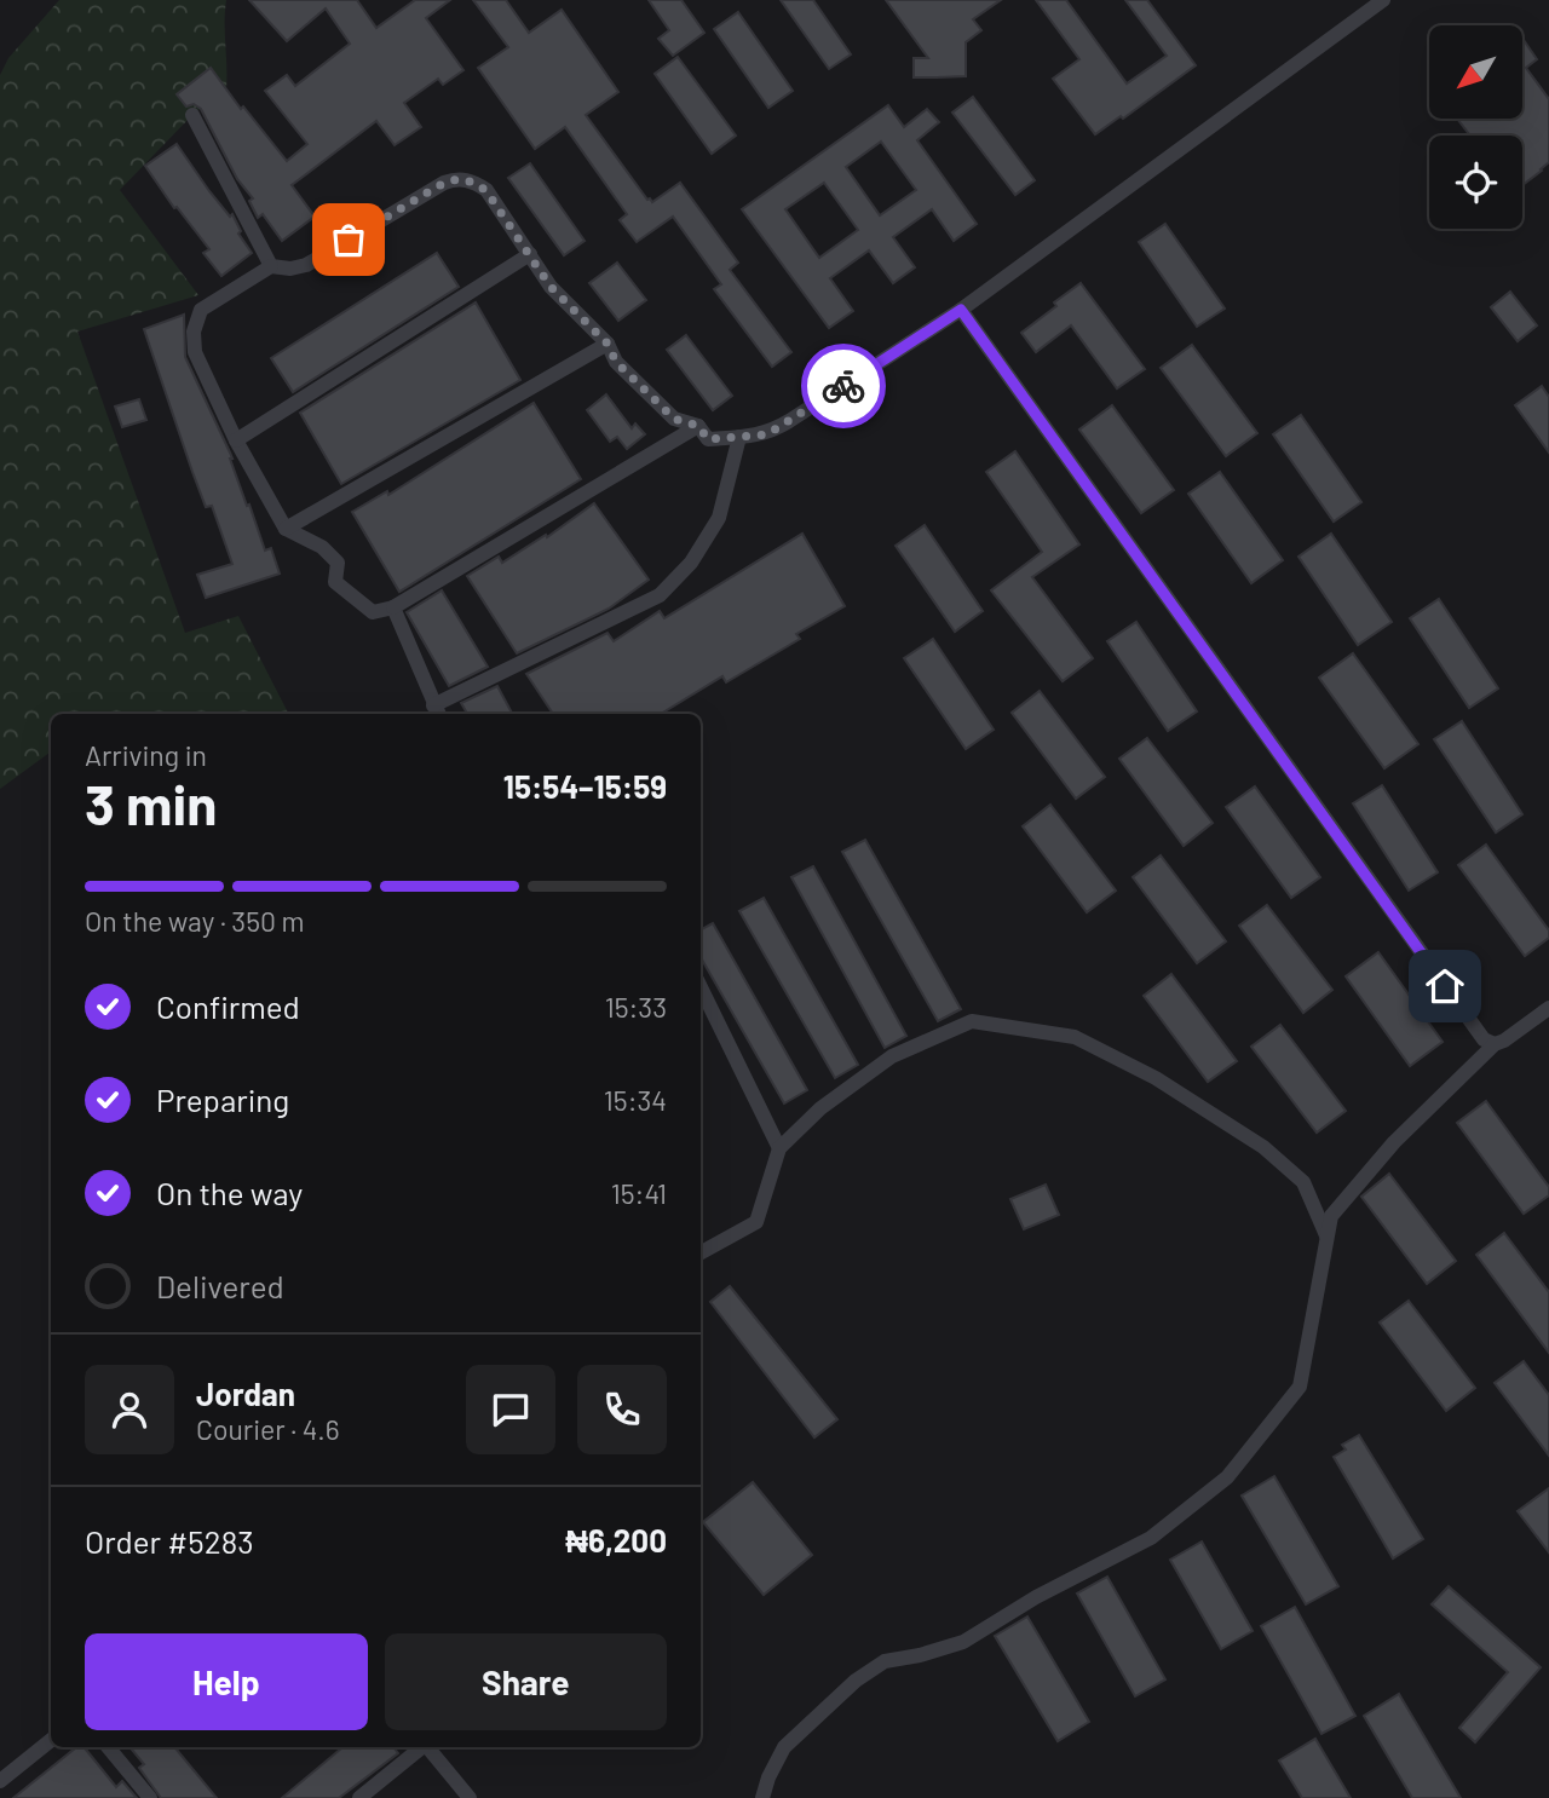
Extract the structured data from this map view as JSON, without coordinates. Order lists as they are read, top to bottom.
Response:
{
  "north": "bottom left",
  "page": {
    "heading": ["3 min", "Arriving in", "15:54–15:59"],
    "panel": [
      "Jordan",
      "Courier · 4.6",
      "Order #5283",
      "₦6,200"
    ],
    "bar": "On the way · 350 m",
    "list": [
      ["Confirmed", "15:33"],
      ["Preparing", "15:34"],
      ["On the way", "15:41"],
      "Delivered"
    ],
    "buttons": ["Help", "Share"]
  }
}
